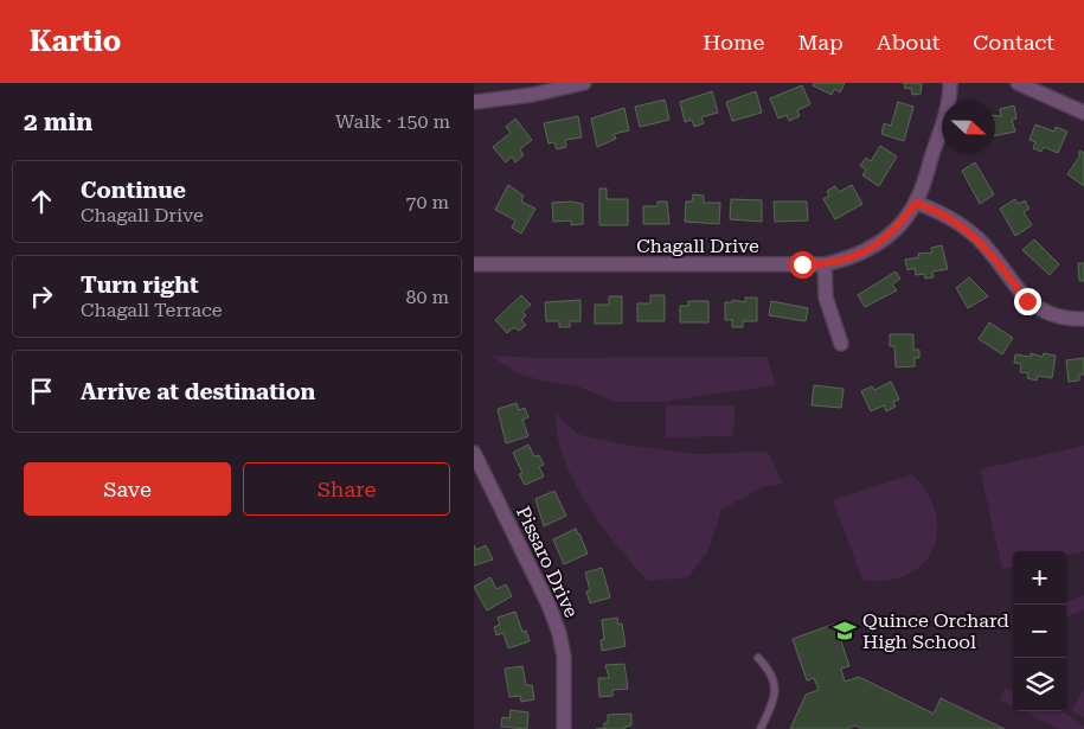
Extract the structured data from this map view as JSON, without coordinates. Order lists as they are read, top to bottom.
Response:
{
  "streets": {
    "street": ["Chagall Drive", "Pissaro Drive"]
  },
  "places": {
    "school or university": ["Quince Orchard High School"]
  },
  "north": "right",
  "page": {
    "header": "Kartio",
    "nav": [
      "Home",
      "Map",
      "About",
      "Contact"
    ],
    "heading": ["2 min", "Walk · 150 m"],
    "list": [
      ["Continue", "Chagall Drive", "70 m"],
      ["Turn right", "Chagall Terrace", "80 m"],
      "Arrive at destination"
    ],
    "buttons": ["Save", "Share"],
    "map_buttons": ["+", "−"]
  }
}
